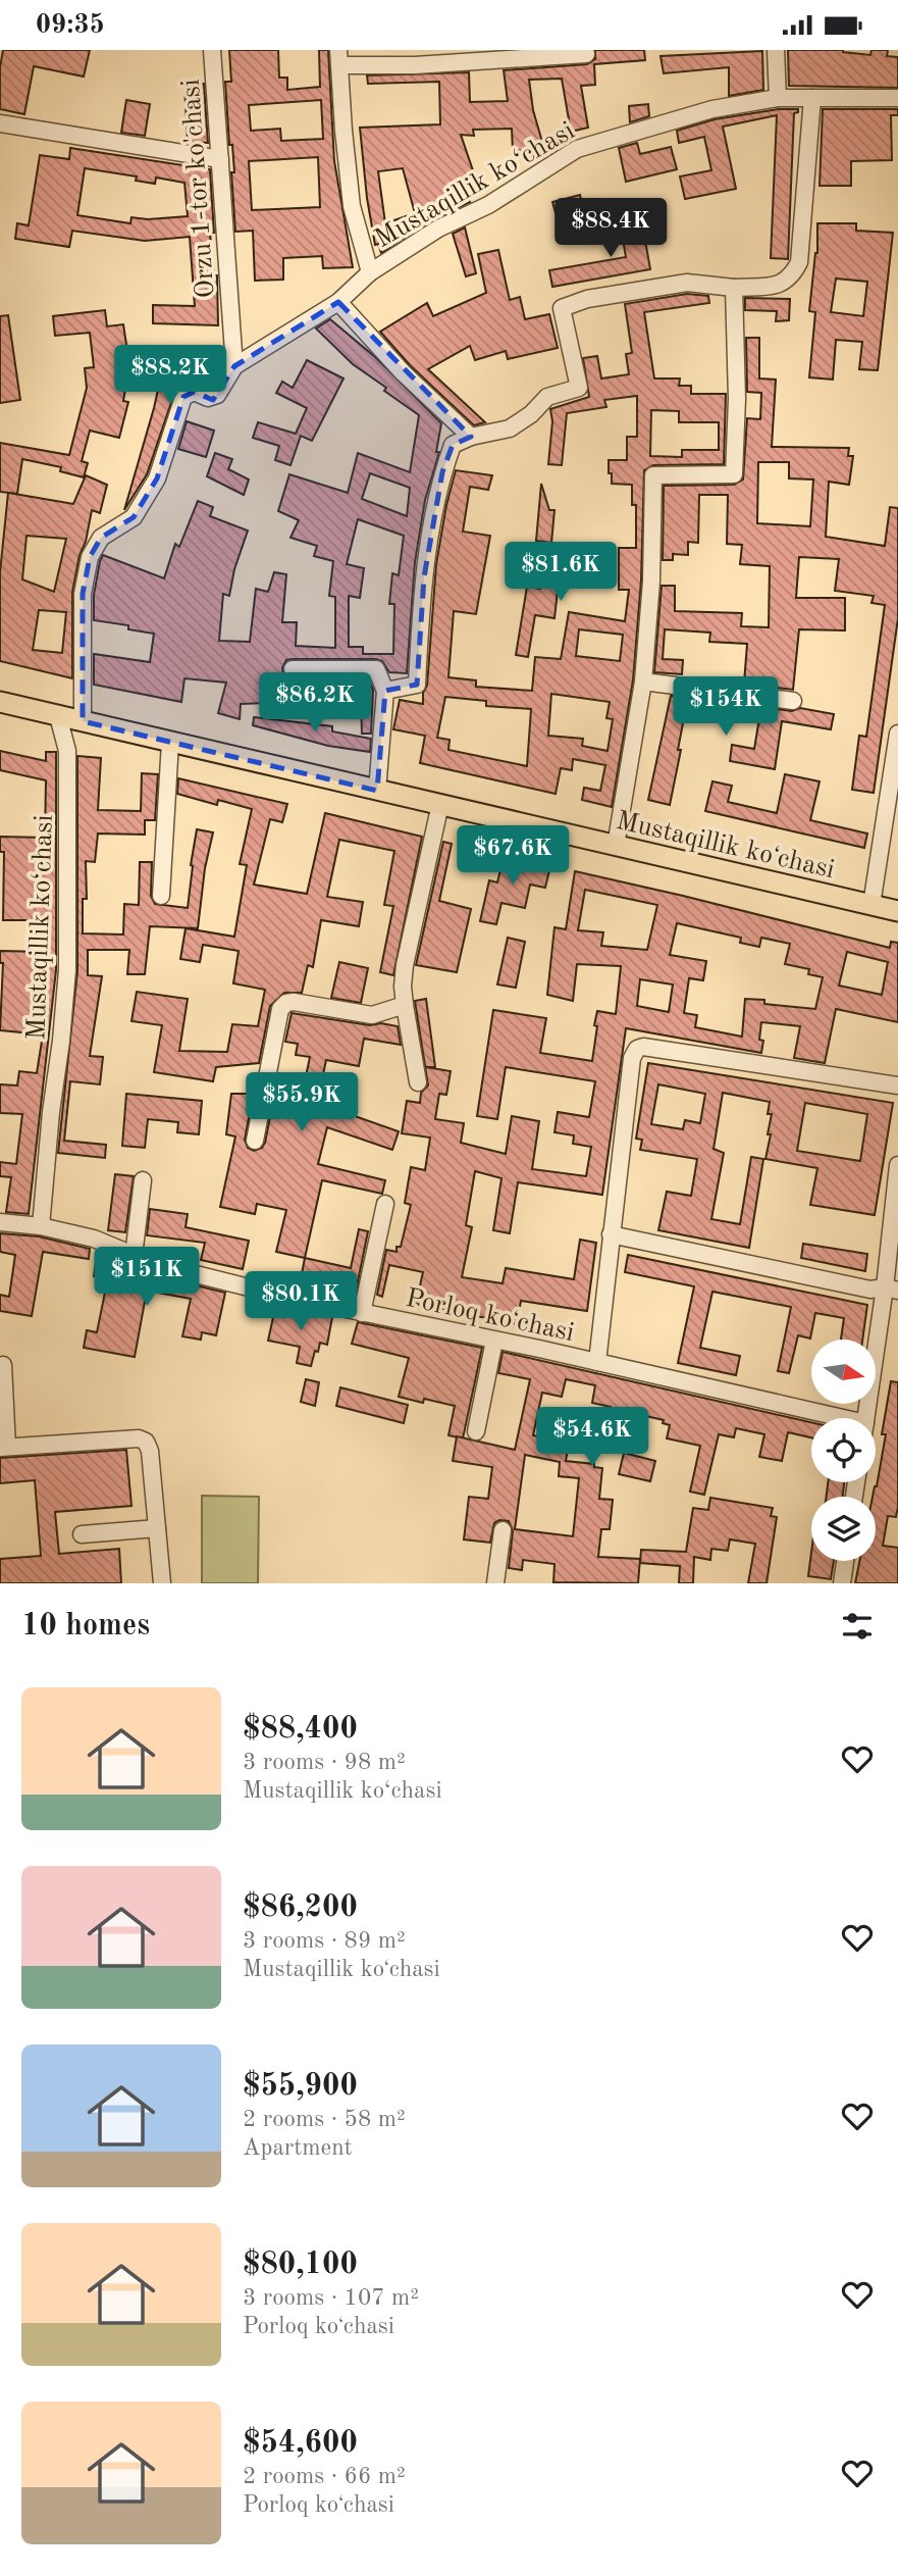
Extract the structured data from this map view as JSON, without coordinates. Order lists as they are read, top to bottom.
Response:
{
  "streets": {
    "main road": ["Mustaqillik koʻchasi"],
    "street": ["Mustaqillik ko‘chasi", "Orzu 1-tor ko'chasi", "Porloq koʻchasi"]
  },
  "crossings": [
    ["Mustaqillik ko‘chasi", "Orzu 1-tor ko'chasi"],
    ["Mustaqillik ko‘chasi", "Mustaqillik koʻchasi"],
    ["Mustaqillik ko‘chasi", "Porloq koʻchasi"]
  ],
  "north": "right",
  "page": {
    "status": "09:35",
    "price": [
      "$88.4K",
      "$88.2K",
      "$81.6K",
      "$86.2K",
      "$154K",
      "$67.6K",
      "$55.9K",
      "$151K",
      "$80.1K",
      "$54.6K"
    ],
    "heading": "10 homes",
    "list": [
      {
        "name": "$88,400",
        "note": "3 rooms · 98 m² · Mustaqillik ko‘chasi"
      },
      {
        "name": "$86,200",
        "note": "3 rooms · 89 m² · Mustaqillik koʻchasi"
      },
      {
        "name": "$55,900",
        "note": "2 rooms · 58 m² · Apartment"
      },
      {
        "name": "$80,100",
        "note": "3 rooms · 107 m² · Porloq koʻchasi"
      },
      {
        "name": "$54,600",
        "note": "2 rooms · 66 m² · Porloq koʻchasi"
      }
    ]
  }
}
